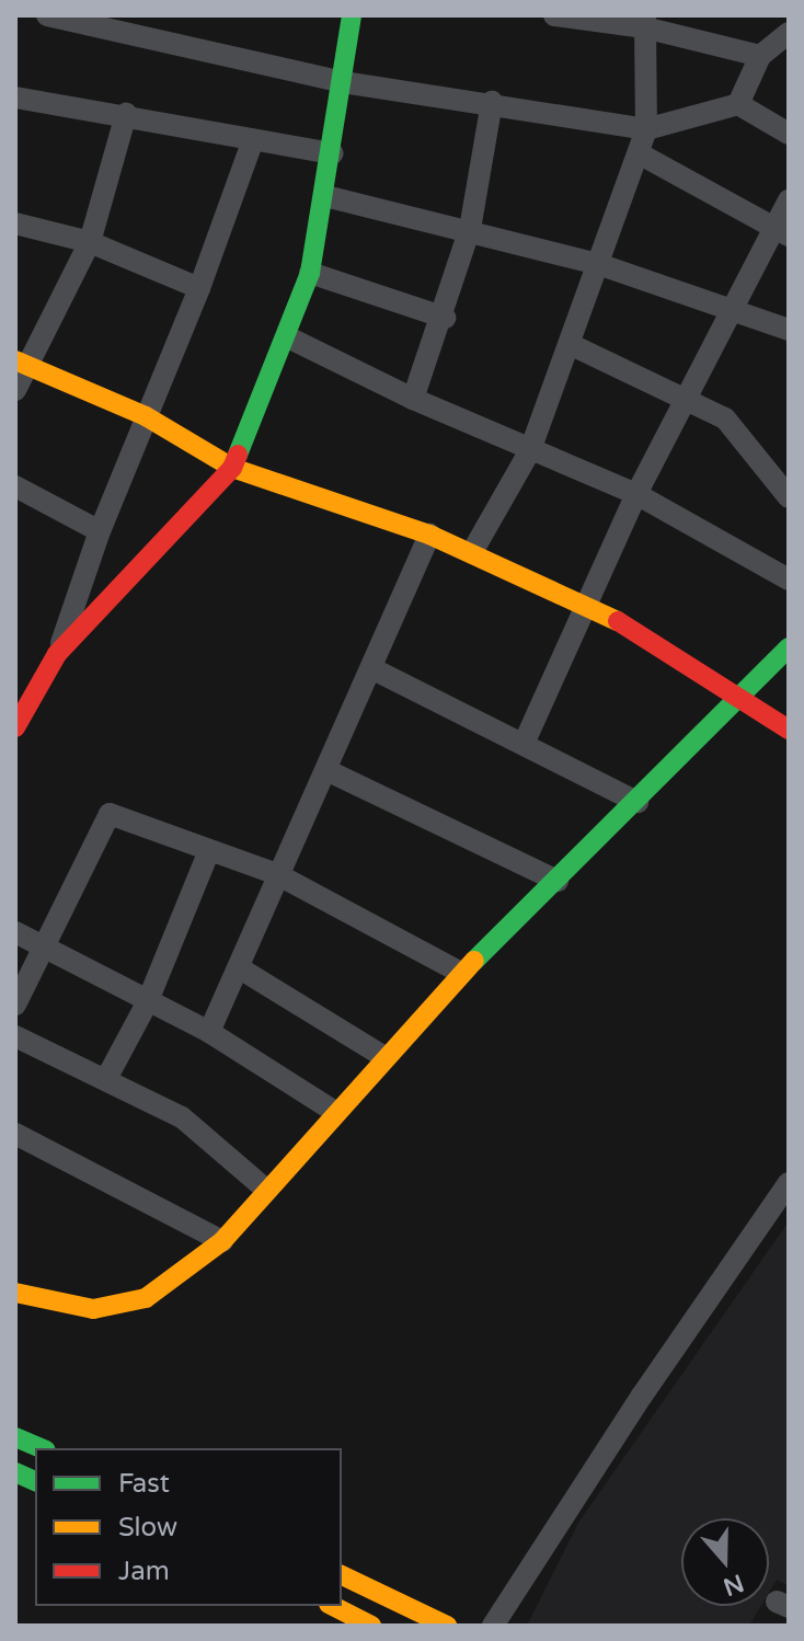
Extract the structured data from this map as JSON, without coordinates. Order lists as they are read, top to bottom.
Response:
{
  "legend": ["Fast", "Slow", "Jam"],
  "north": "bottom"
}
